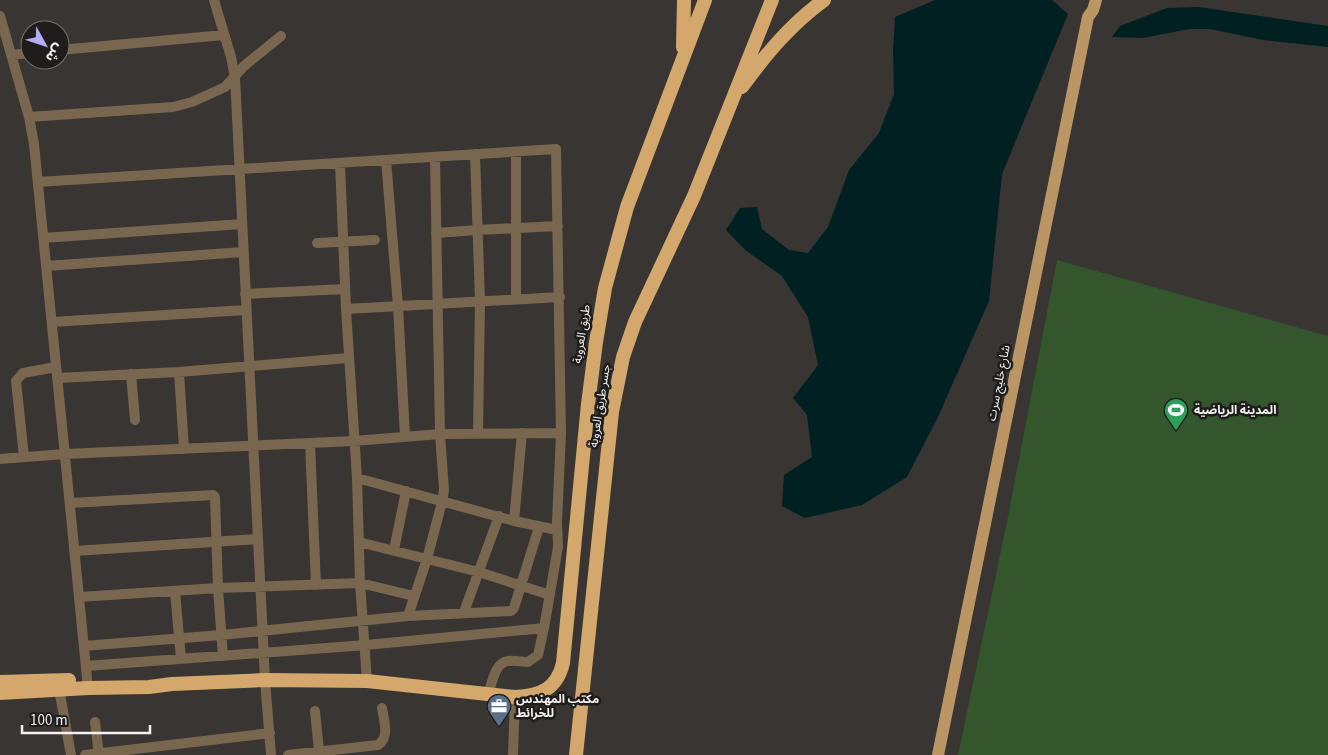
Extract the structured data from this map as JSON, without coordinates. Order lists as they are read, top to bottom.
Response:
{
  "streets": {
    "highway": ["طريق العروبة", "جسر طريق العروبة"],
    "main road": ["شارع خليج سرت"]
  },
  "places": {
    "sports": ["المدينة الرياضية"],
    "office": ["مكتب المهندس للخرائط"]
  },
  "scale_bar": "100 m",
  "north": "bottom right"
}
